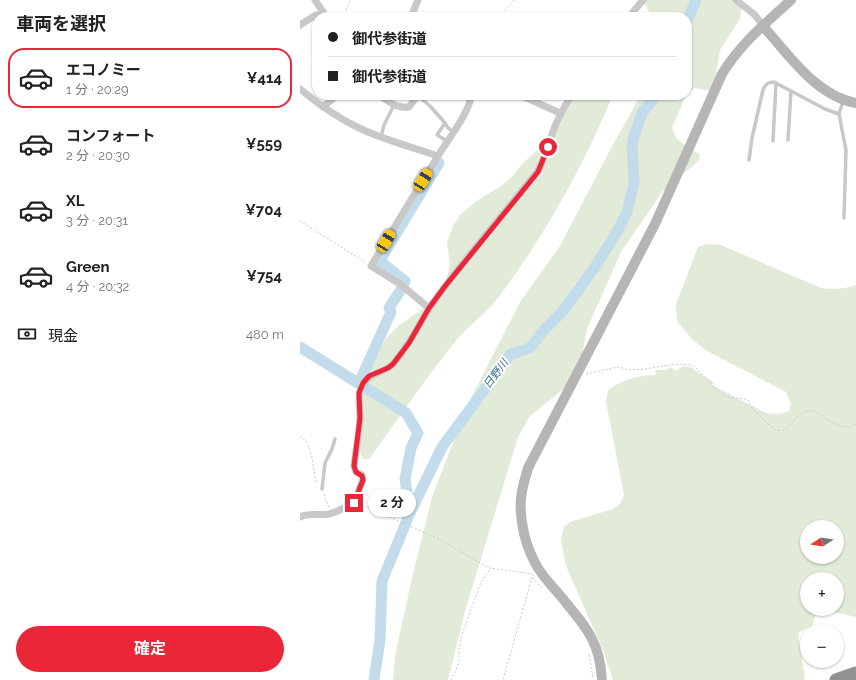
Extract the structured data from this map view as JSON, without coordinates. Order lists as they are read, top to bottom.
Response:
{
  "water": ["日野川"],
  "north": "left",
  "page": {
    "heading": "車両を選択",
    "banner": ["御代参街道", "御代参街道"],
    "list": [
      {
        "name": "エコノミー",
        "note": "1 分 · 20:29",
        "value": "¥414"
      },
      {
        "name": "コンフォート",
        "note": "2 分 · 20:30",
        "value": "¥559"
      },
      {
        "name": "XL",
        "note": "3 分 · 20:31",
        "value": "¥704"
      },
      {
        "name": "Green",
        "note": "4 分 · 20:32",
        "value": "¥754"
      }
    ],
    "pay": ["現金", "480 m"],
    "bubble": "2 分",
    "map_buttons": ["+", "−"],
    "buttons": "確定"
  }
}
